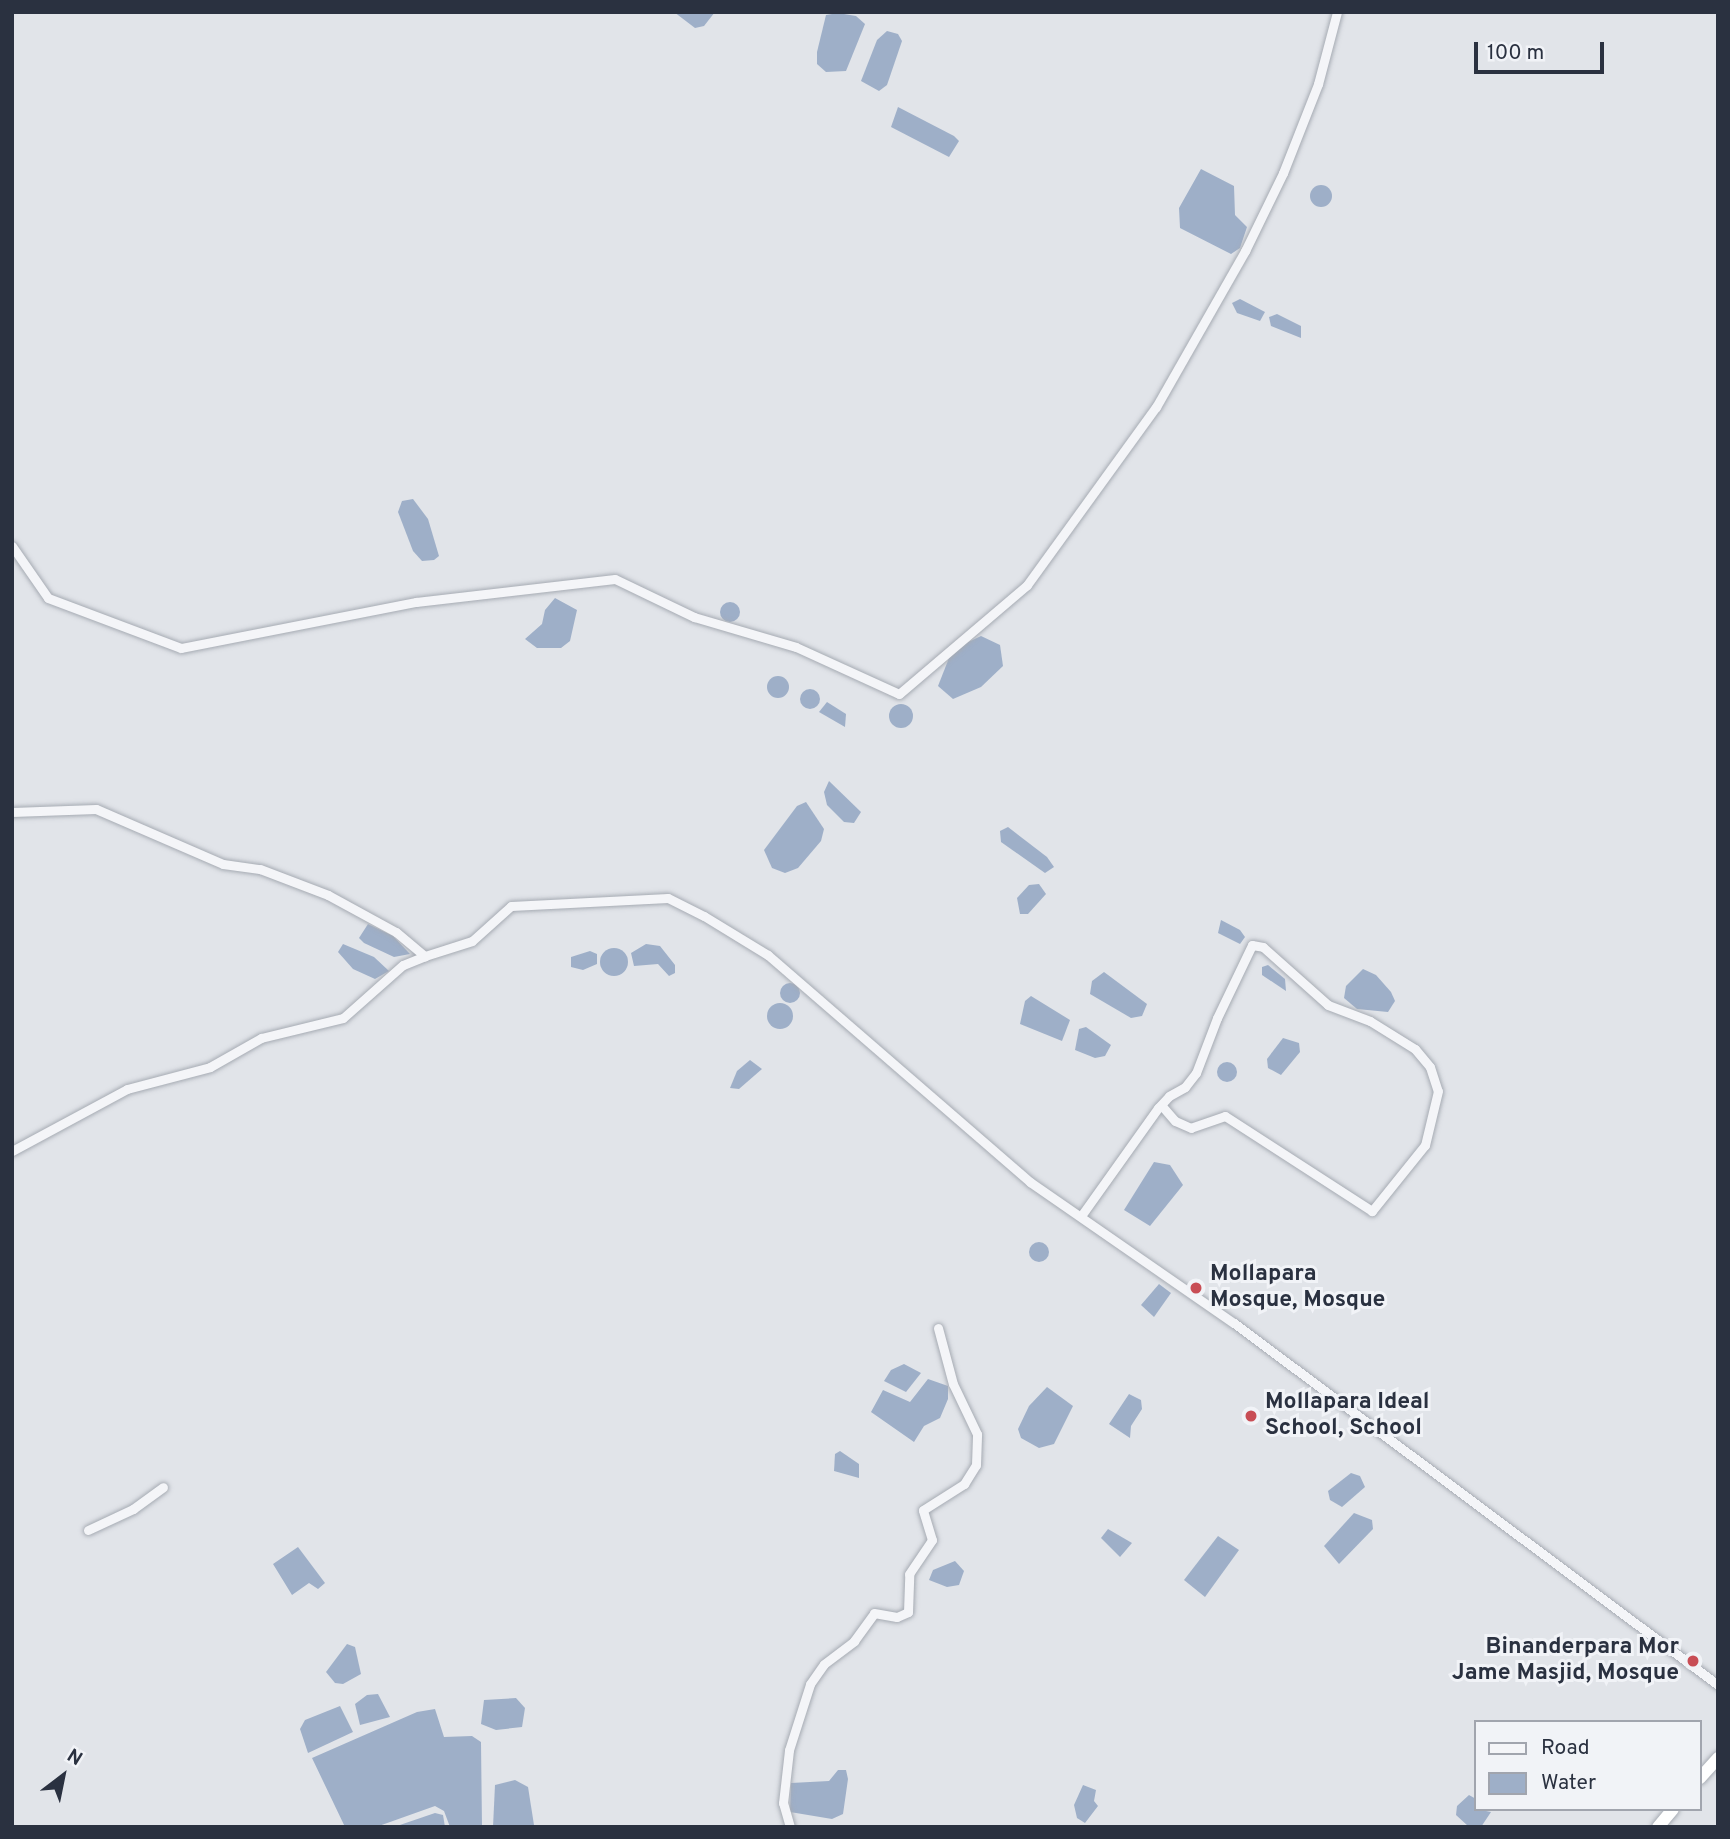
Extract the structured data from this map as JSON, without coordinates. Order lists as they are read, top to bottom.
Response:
{
  "places": ["Mollapara Mosque, Mosque", "Mollapara Ideal School, School", "Binanderpara Mor Jame Masjid, Mosque"],
  "legend": ["Road", "Water"],
  "scale_bar": "100 m",
  "north": "top right"
}
